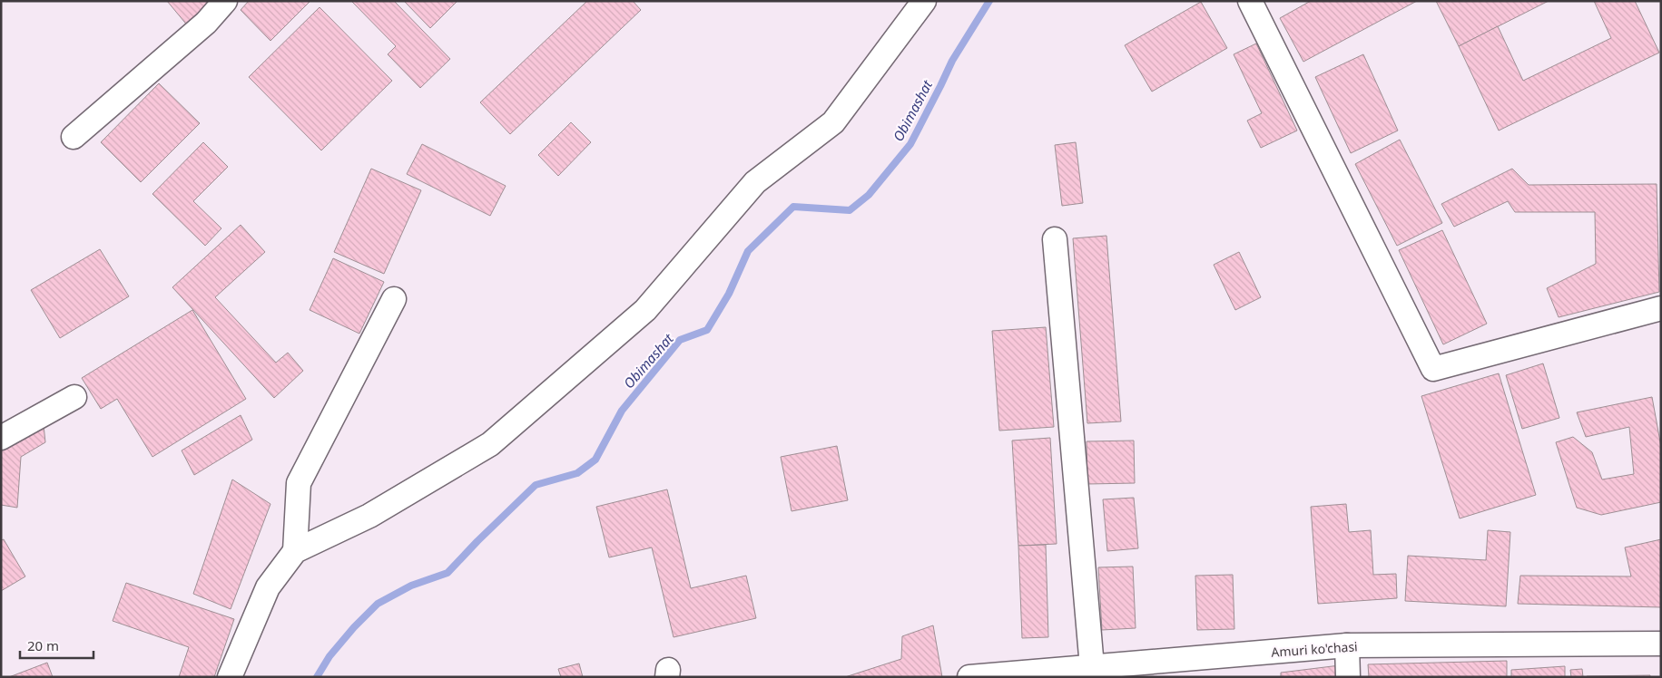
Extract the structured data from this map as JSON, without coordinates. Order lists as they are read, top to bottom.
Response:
{
  "streets": {
    "street": ["Amuri ko'chasi"]
  },
  "water": ["Obimashat"],
  "scale_bar": "20 m"
}
